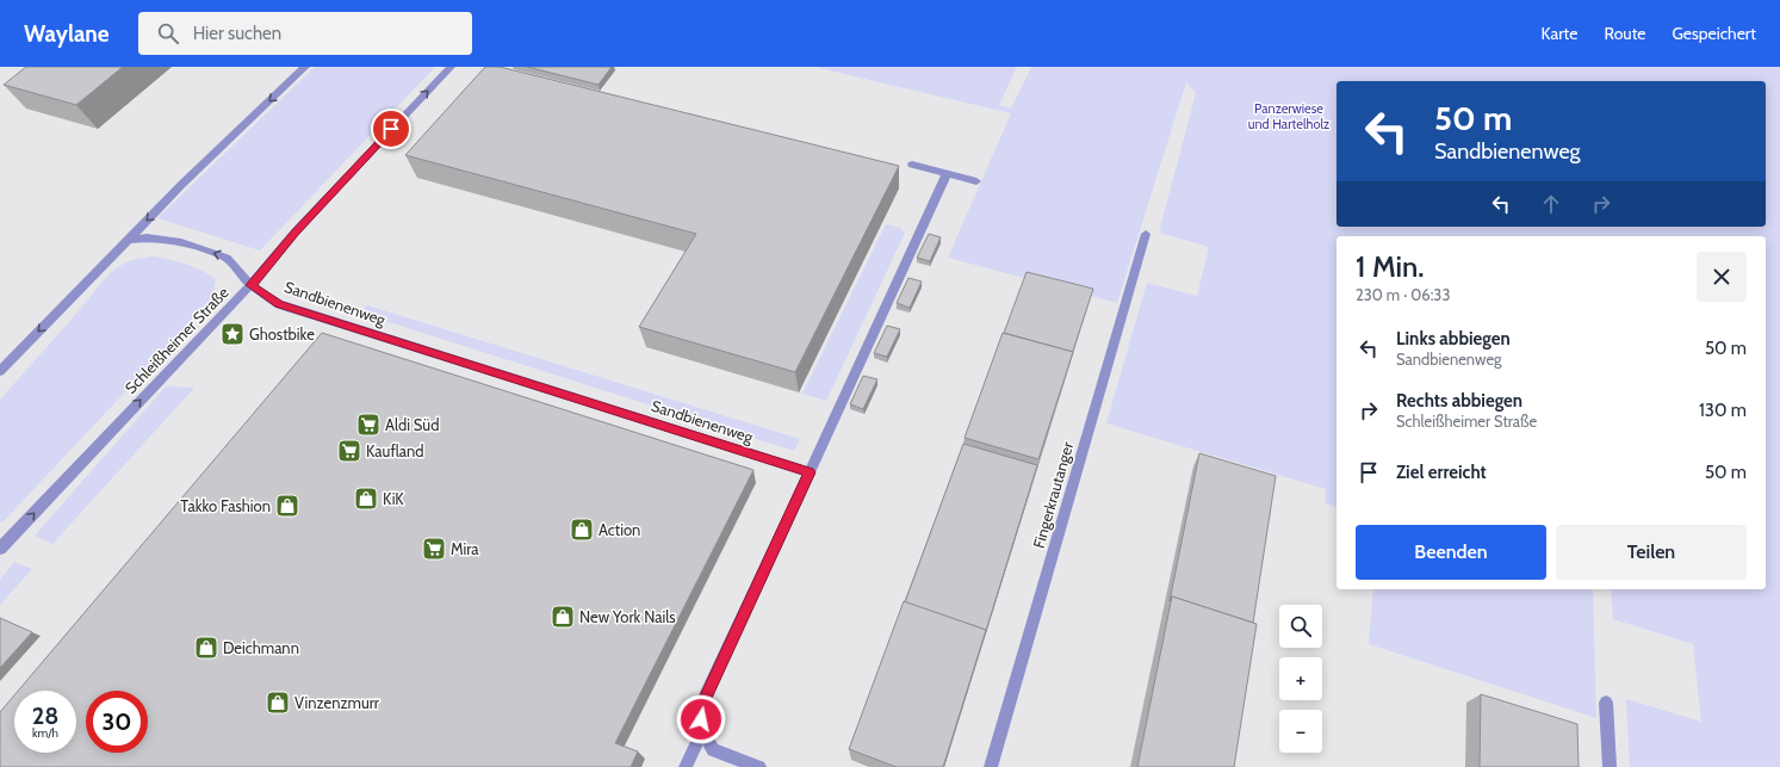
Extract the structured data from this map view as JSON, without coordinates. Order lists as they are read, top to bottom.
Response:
{
  "streets": {
    "street": ["Sandbienenweg", "Schleißheimer Straße", "Fingerkrautanger"]
  },
  "crossings": [
    ["Sandbienenweg", "Schleißheimer Straße"]
  ],
  "one_way": ["Schleißheimer Straße"],
  "parks": ["Panzerwiese und Hartelholz"],
  "places": {
    "place": ["Ghostbike"],
    "supermarket": ["Aldi Süd", "Kaufland", "Mira"],
    "shop": [
      "KiK",
      "Takko Fashion",
      "Action",
      "New York Nails",
      "Deichmann",
      "Vinzenzmurr"
    ]
  },
  "page": {
    "header": "Waylane",
    "search": "Hier suchen",
    "nav": ["Karte", "Route", "Gespeichert"],
    "turn": ["50 m", "Sandbienenweg"],
    "heading": ["1 Min.", "230 m · 06:33"],
    "list": [
      {
        "name": "Links abbiegen",
        "note": "Sandbienenweg",
        "value": "50 m"
      },
      {
        "name": "Rechts abbiegen",
        "note": "Schleißheimer Straße",
        "value": "130 m"
      },
      {
        "name": "Ziel erreicht",
        "value": "50 m"
      }
    ],
    "buttons": ["Beenden", "Teilen"],
    "map_buttons": ["+", "−"],
    "speed": "28 km/h",
    "limit": "30"
  }
}
